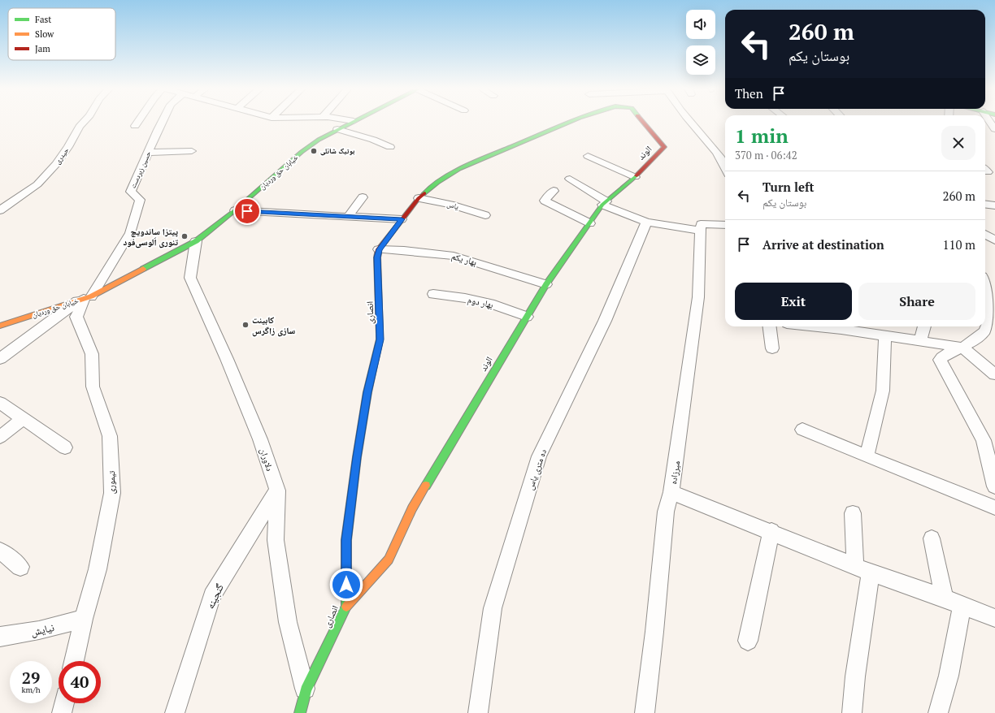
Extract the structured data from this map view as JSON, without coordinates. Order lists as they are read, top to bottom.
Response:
{
  "streets": {
    "main road": ["الوند", "خیابان حق وردیان", "انصاری"],
    "street": [
      "حیدری",
      "حسین زبردست",
      "یاس",
      "بهار یکم",
      "بهار دوم",
      "دلاوران",
      "ده متری یاس",
      "میرزاده",
      "تیموری",
      "گنجینه",
      "نیایش"
    ]
  },
  "crossings": [
    ["الوند", "یاس"],
    ["الوند", "بهار یکم"],
    ["الوند", "بهار دوم"],
    ["الوند", "انصاری"],
    ["حسین زبردست", "خیابان حق وردیان"],
    ["حسین زبردست", "تیموری"],
    ["خیابان حق وردیان", "دلاوران"],
    ["خیابان حق وردیان", "تیموری"],
    ["بهار یکم", "انصاری"],
    ["انصاری", "دلاوران"],
    ["دلاوران", "گنجینه"],
    ["تیموری", "نیایش"]
  ],
  "places": ["بوتیک شانلی", "پیتزا ساندویچ تنوری اَلوسی‌‌فود", "کابینت سازی زاگرس"],
  "legend": ["Fast", "Slow", "Jam"],
  "page": {
    "turn": ["260 m", "بوستان یکم"],
    "then": "Then",
    "heading": ["1 min", "370 m · 06:42"],
    "list": [
      {
        "name": "Turn left",
        "note": "بوستان یکم",
        "value": "260 m"
      },
      {
        "name": "Arrive at destination",
        "value": "110 m"
      }
    ],
    "buttons": ["Exit", "Share"],
    "speed": "29 km/h",
    "limit": "40"
  }
}
